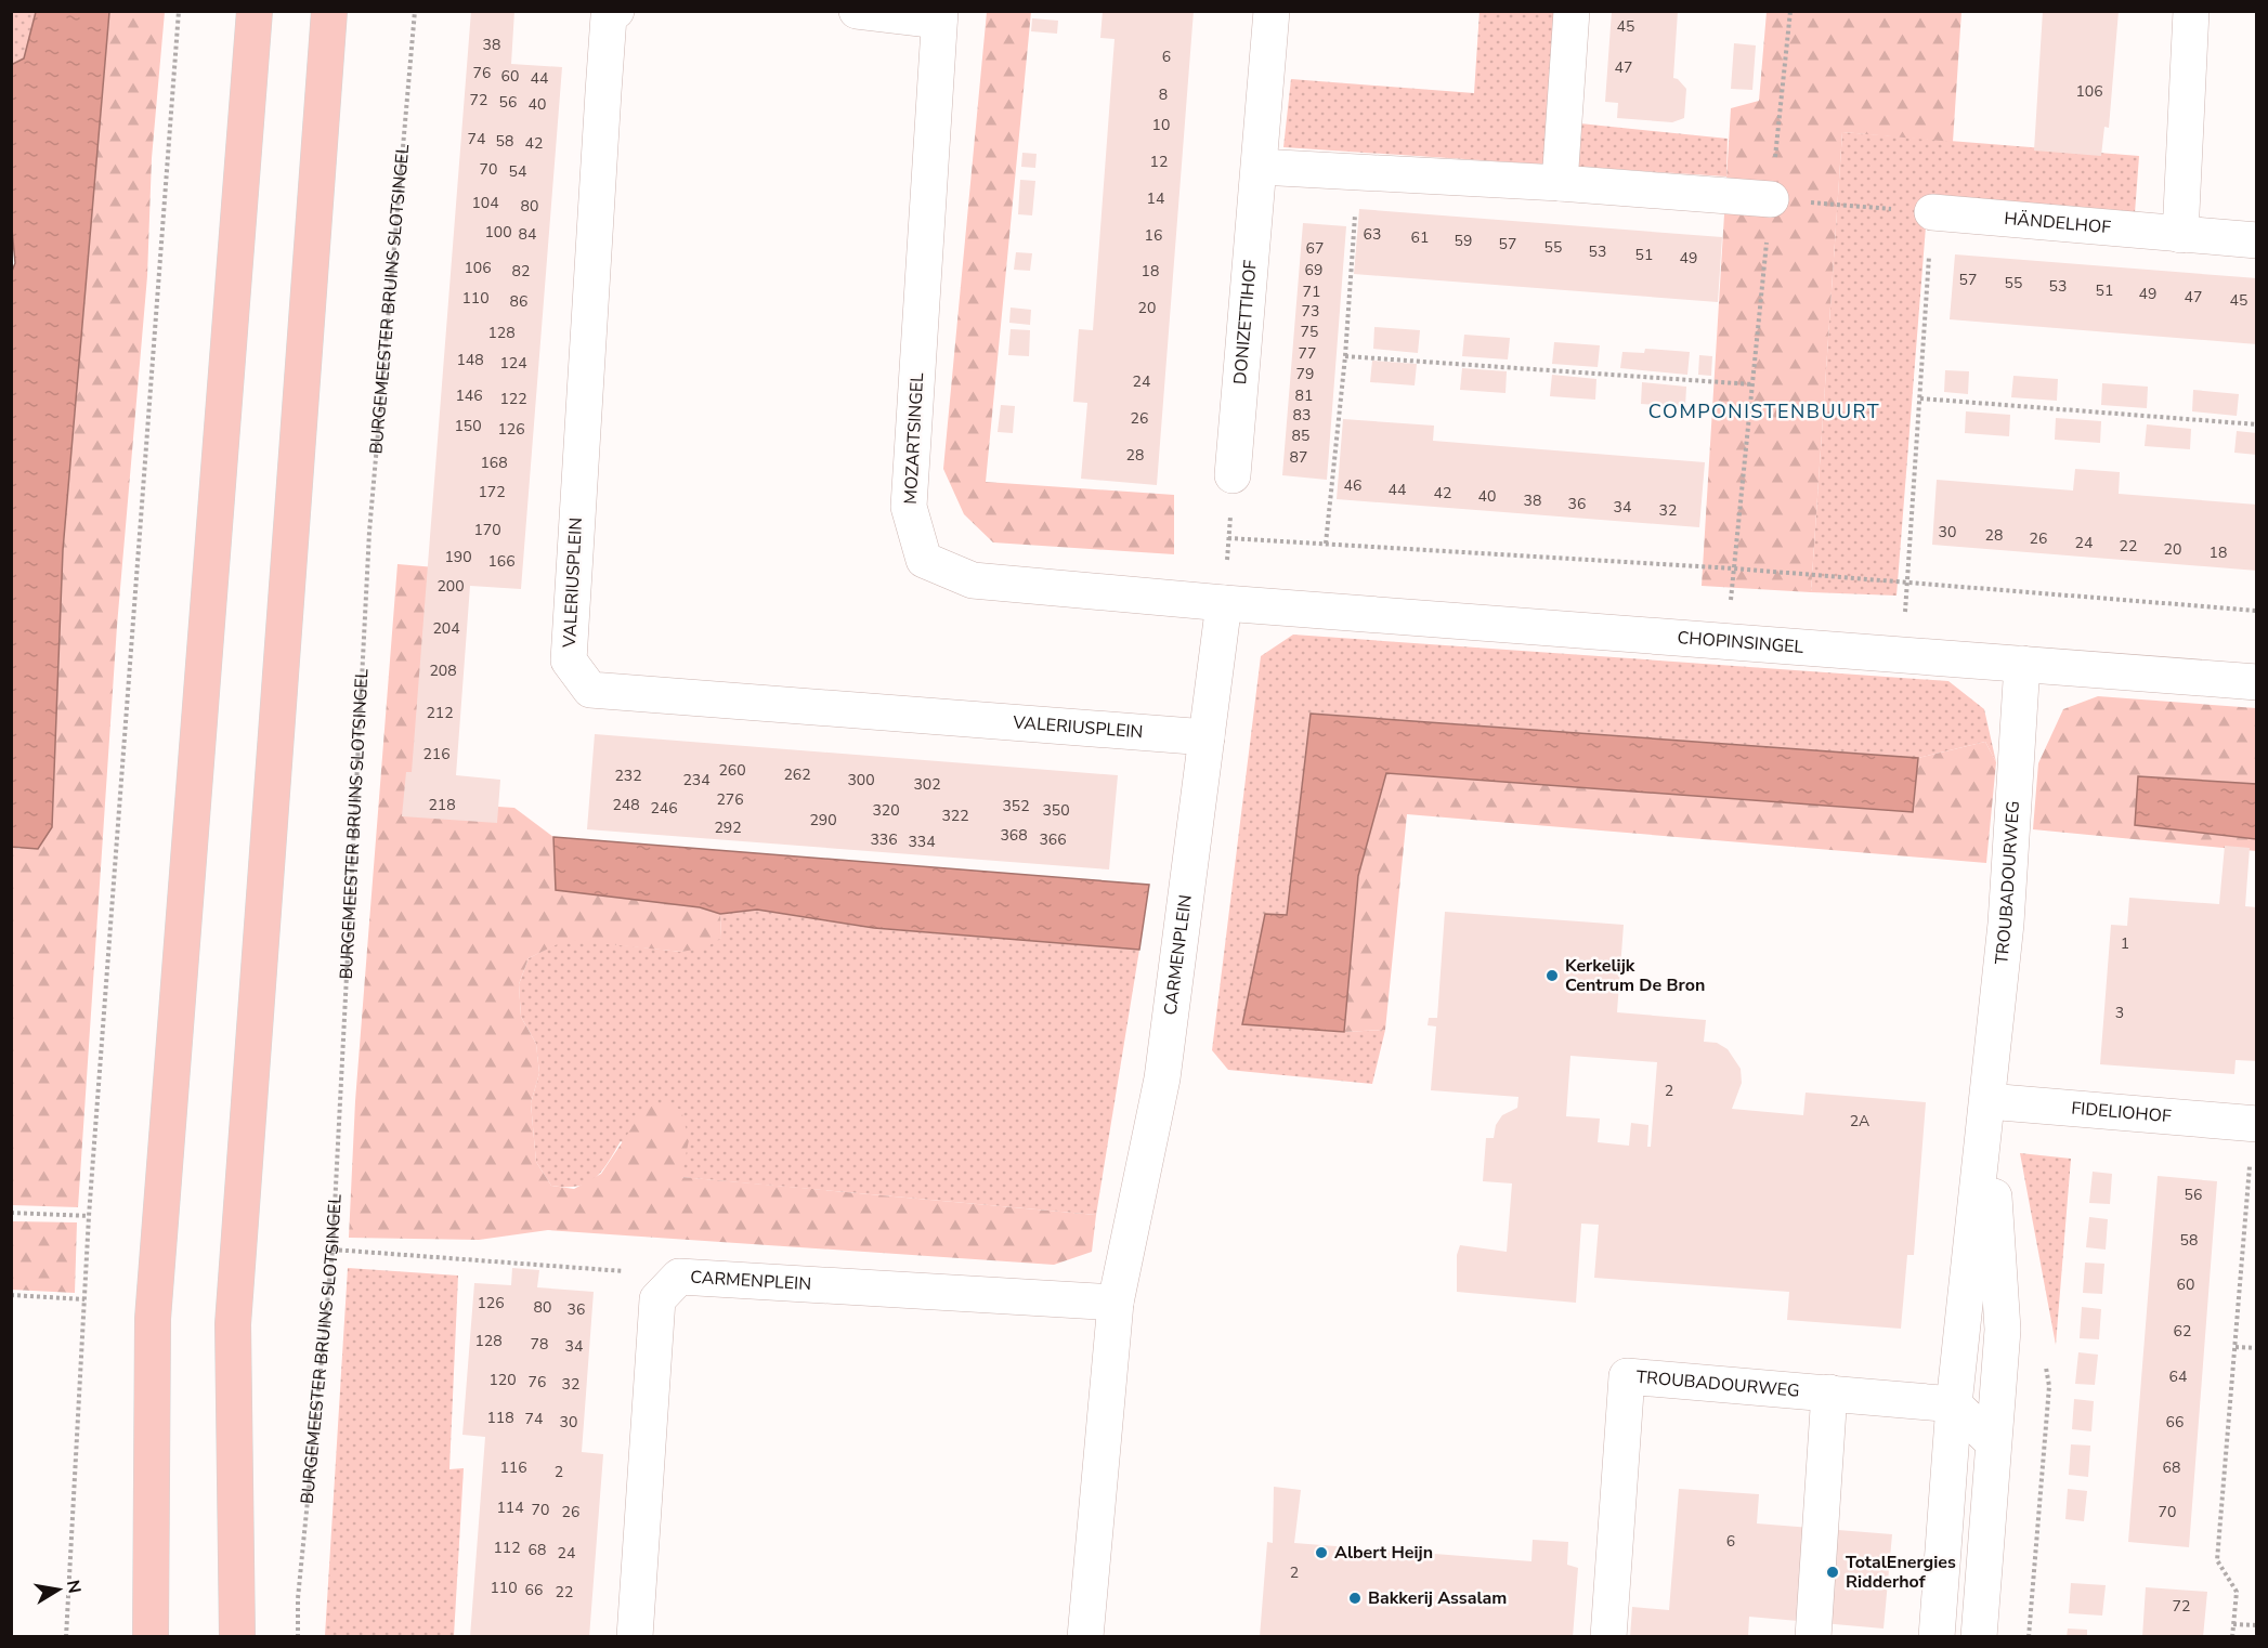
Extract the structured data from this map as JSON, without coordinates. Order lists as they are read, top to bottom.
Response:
{
  "streets": {
    "street": [
      "HÄNDELHOF",
      "DONIZETTIHOF",
      "MOZARTSINGEL",
      "VALERIUSPLEIN",
      "CHOPINSINGEL",
      "TROUBADOURWEG",
      "CARMENPLEIN",
      "FIDELIOHOF"
    ],
    "path": ["BURGEMEESTER BRUINS SLOTSINGEL"]
  },
  "crossings": [
    ["MOZARTSINGEL", "CHOPINSINGEL"],
    ["MOZARTSINGEL", "CARMENPLEIN"],
    ["VALERIUSPLEIN", "CARMENPLEIN"],
    ["CHOPINSINGEL", "TROUBADOURWEG"],
    ["CHOPINSINGEL", "CARMENPLEIN"],
    ["TROUBADOURWEG", "FIDELIOHOF"]
  ],
  "districts": ["COMPONISTENBUURT"],
  "places": [
    "Kerkelijk Centrum De Bron",
    "Albert Heijn",
    "TotalEnergies Ridderhof",
    "Bakkerij Assalam"
  ],
  "house_numbers": [
    "45",
    "38",
    "6",
    "47",
    "76",
    "60",
    "44",
    "106",
    "8",
    "72",
    "56",
    "40",
    "10",
    "74",
    "58",
    "42",
    "12",
    "70",
    "54",
    "14",
    "104",
    "80",
    "100",
    "84",
    "63",
    "16",
    "61",
    "59",
    "57",
    "55",
    "67",
    "53",
    "51",
    "49",
    "106",
    "69",
    "82",
    "18",
    "57",
    "55",
    "53",
    "51",
    "71",
    "49",
    "47",
    "110",
    "45",
    "86",
    "20",
    "73",
    "75",
    "128",
    "77",
    "148",
    "124",
    "79",
    "24",
    "146",
    "81",
    "122",
    "83",
    "26",
    "150",
    "126",
    "85",
    "28",
    "87",
    "168",
    "46",
    "44",
    "172",
    "42",
    "40",
    "38",
    "36",
    "34",
    "32",
    "170",
    "30",
    "28",
    "26",
    "24",
    "22",
    "20",
    "18",
    "190",
    "166",
    "200",
    "204",
    "208",
    "212",
    "216",
    "260",
    "262",
    "232",
    "234",
    "300",
    "302",
    "276",
    "218",
    "248",
    "352",
    "246",
    "320",
    "350",
    "322",
    "290",
    "292",
    "368",
    "336",
    "366",
    "334",
    "1",
    "3",
    "2",
    "2A",
    "56",
    "58",
    "60",
    "126",
    "80",
    "36",
    "62",
    "128",
    "78",
    "34",
    "64",
    "120",
    "76",
    "32",
    "118",
    "74",
    "30",
    "66",
    "116",
    "68",
    "2",
    "114",
    "70",
    "26",
    "70",
    "6",
    "112",
    "68",
    "24",
    "2",
    "110",
    "66",
    "22",
    "72"
  ],
  "north": "right"
}
